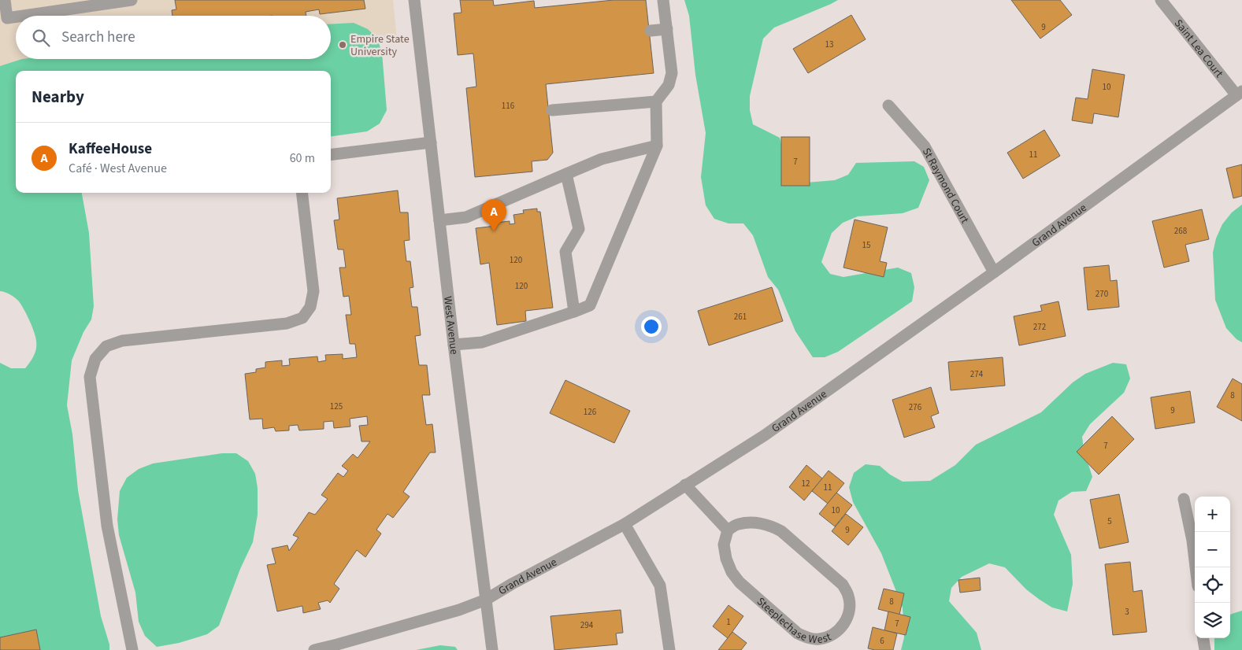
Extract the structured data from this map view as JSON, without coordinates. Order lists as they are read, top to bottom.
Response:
{
  "streets": {
    "street": [
      "Saint Lea Court",
      "St Raymond Court",
      "Grand Avenue",
      "West Avenue",
      "Steeplechase West"
    ]
  },
  "crossings": [
    ["Saint Lea Court", "Grand Avenue"],
    ["St Raymond Court", "Grand Avenue"],
    ["Grand Avenue", "West Avenue"]
  ],
  "places": ["Empire State University"],
  "house_numbers": [
    "9",
    "13",
    "10",
    "116",
    "11",
    "7",
    "268",
    "15",
    "120",
    "120",
    "270",
    "261",
    "272",
    "274",
    "8",
    "125",
    "276",
    "9",
    "126",
    "7",
    "12",
    "11",
    "10",
    "5",
    "9",
    "8",
    "3",
    "1",
    "7",
    "294",
    "6"
  ],
  "page": {
    "search": "Search here",
    "heading": "Nearby",
    "list": [
      {
        "mark": "A",
        "name": "KaffeeHouse",
        "note": "Café · West Avenue",
        "value": "60 m"
      }
    ],
    "pins": "A",
    "map_buttons": ["+", "−"]
  }
}
